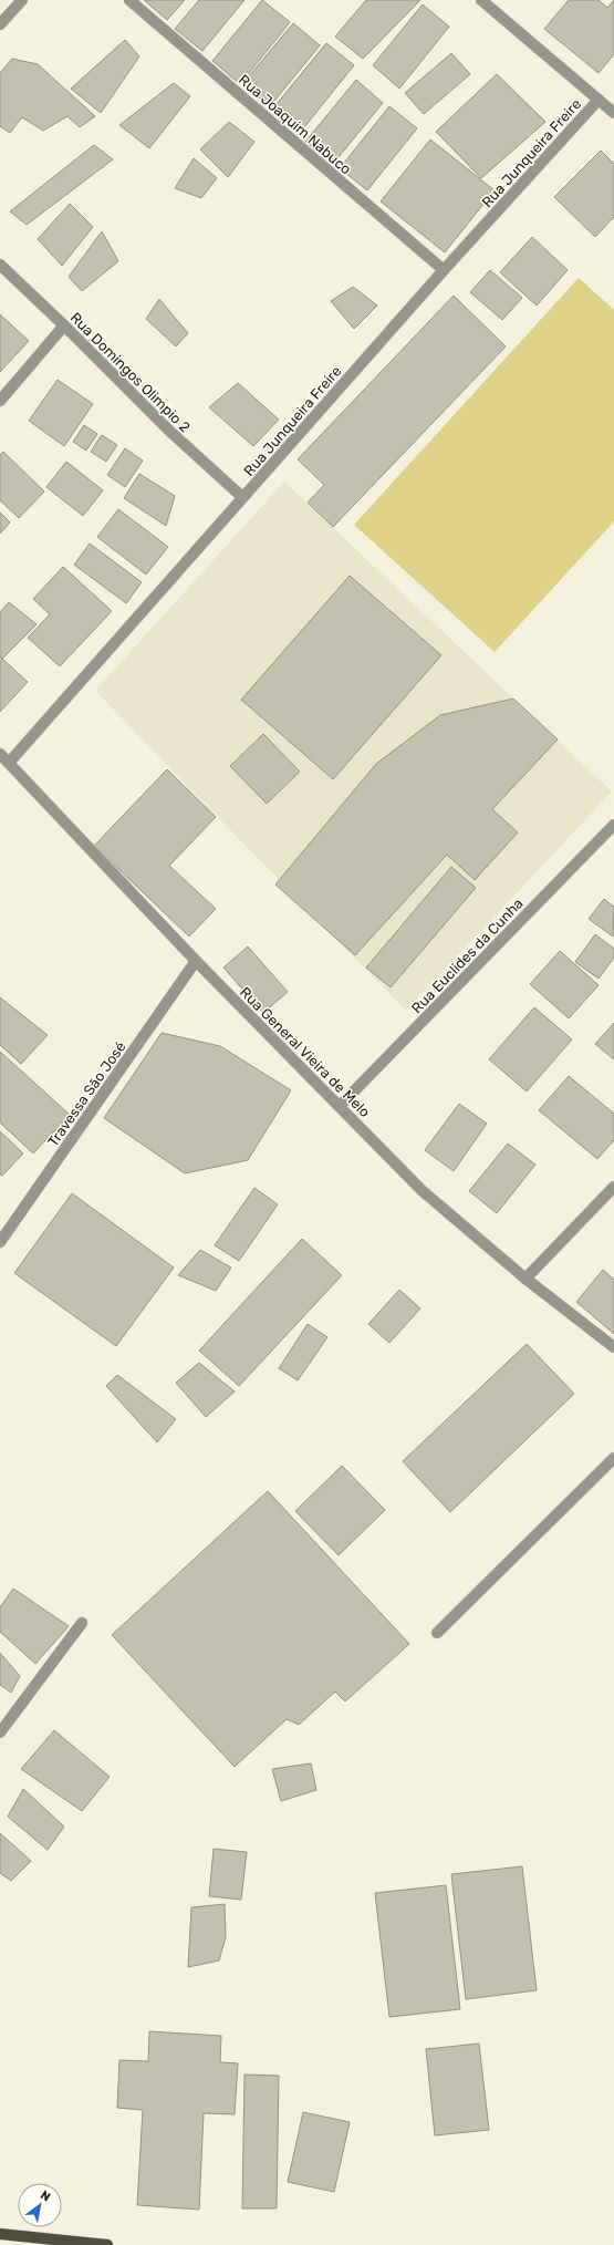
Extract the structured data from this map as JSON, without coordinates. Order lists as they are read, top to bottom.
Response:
{
  "streets": {
    "street": [
      "Rua Joaquim Nabuco",
      "Rua Junqueira Freire",
      "Rua Domingos Olimpio 2",
      "Rua Euclides da Cunha",
      "Rua General Vieira de Melo",
      "Travessa São José"
    ]
  },
  "crossings": [
    ["Rua Joaquim Nabuco", "Rua Junqueira Freire"],
    ["Rua Junqueira Freire", "Rua Domingos Olimpio 2"],
    ["Rua Junqueira Freire", "Rua General Vieira de Melo"],
    ["Rua Euclides da Cunha", "Rua General Vieira de Melo"],
    ["Rua General Vieira de Melo", "Travessa São José"]
  ],
  "north": "top right"
}
